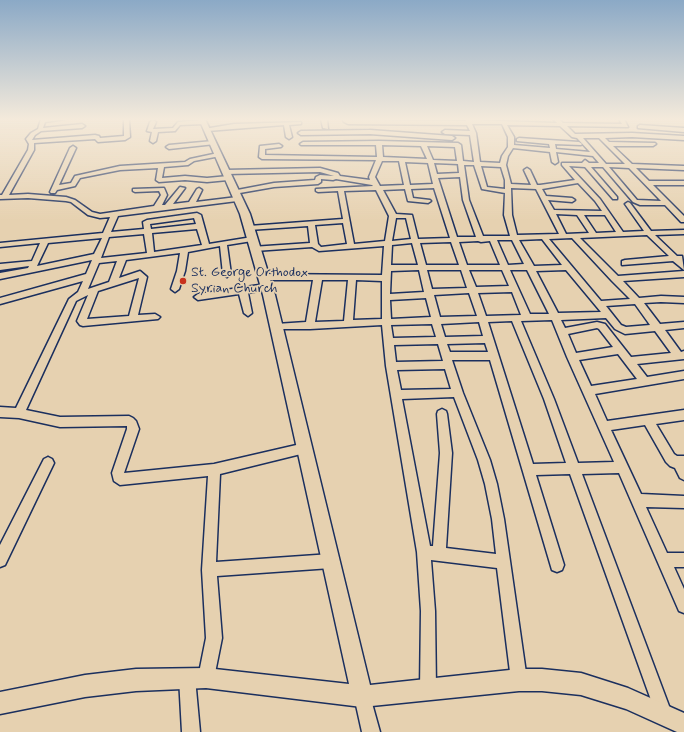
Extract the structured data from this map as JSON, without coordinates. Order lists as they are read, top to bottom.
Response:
{
  "places": ["St. George Orthodox Syrian Church"]
}
